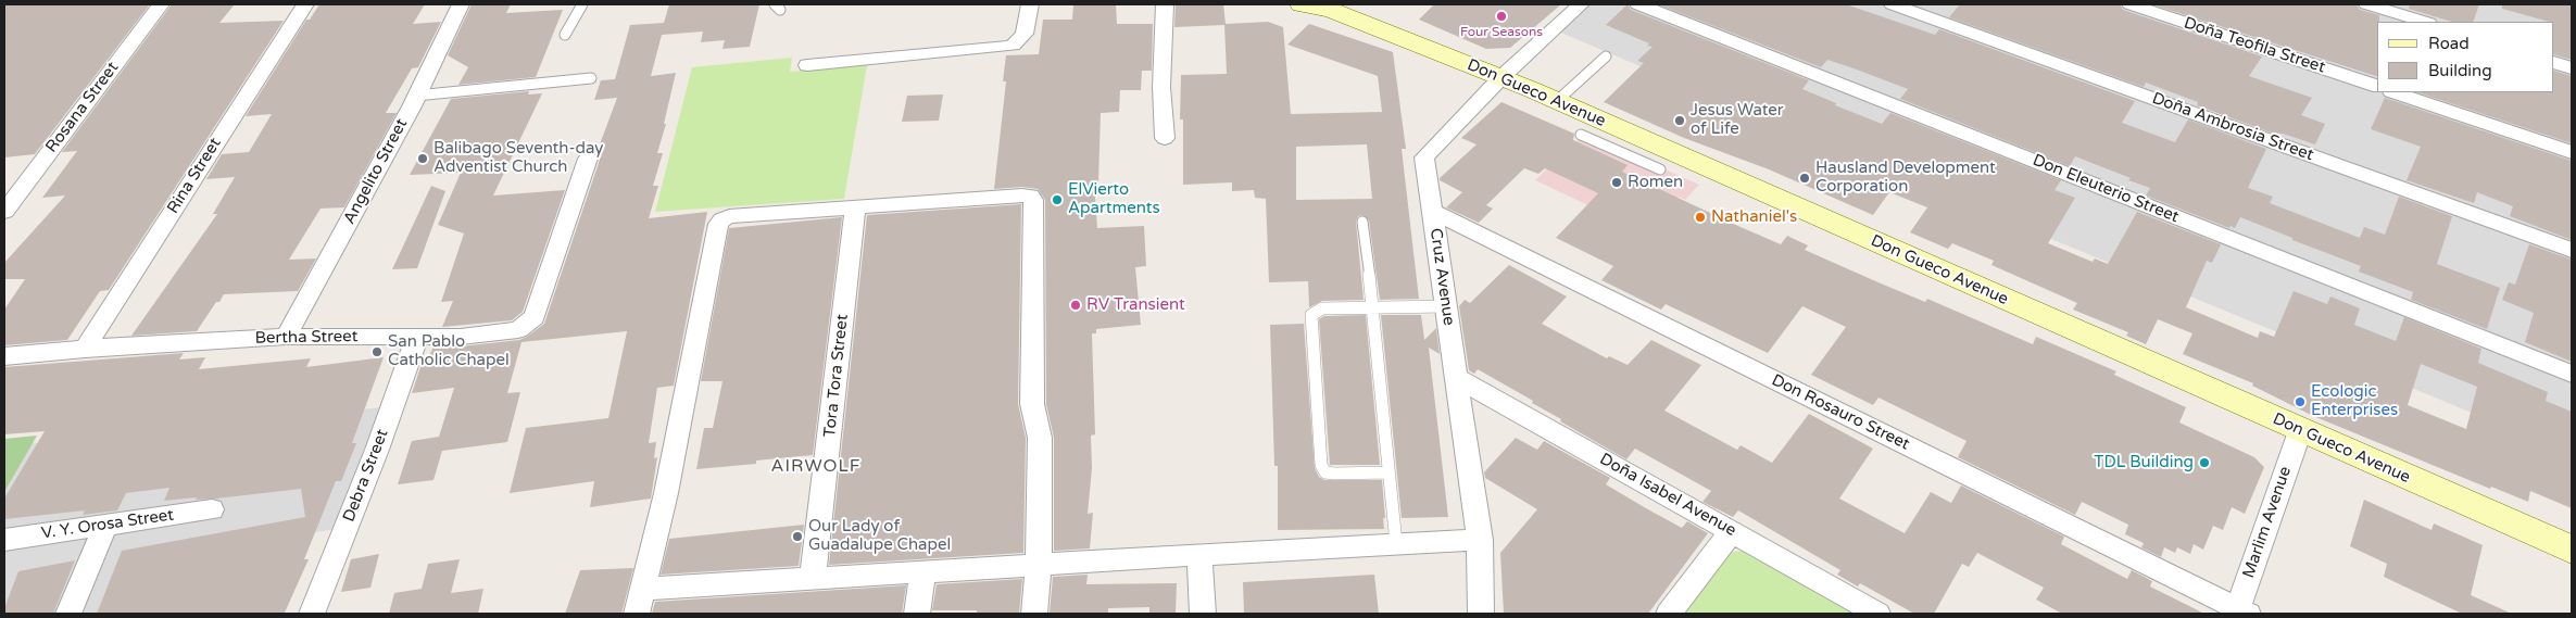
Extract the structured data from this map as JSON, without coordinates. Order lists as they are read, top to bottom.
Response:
{
  "streets": {
    "main road": ["Don Gueco Avenue"],
    "street": [
      "Doña Teofila Street",
      "Rosana Street",
      "Doña Ambrosia Street",
      "Angelito Street",
      "Rina Street",
      "Don Eleuterio Street",
      "Cruz Avenue",
      "Bertha Street",
      "Tora Tora Street",
      "Don Rosauro Street",
      "Debra Street",
      "Doña Isabel Avenue",
      "Marlim Avenue",
      "V. Y. Orosa Street"
    ]
  },
  "crossings": [
    ["Don Gueco Avenue", "Cruz Avenue"],
    ["Don Gueco Avenue", "Marlim Avenue"],
    ["Angelito Street", "Bertha Street"],
    ["Rina Street", "Bertha Street"],
    ["Cruz Avenue", "Don Rosauro Street"],
    ["Cruz Avenue", "Doña Isabel Avenue"],
    ["Bertha Street", "Debra Street"],
    ["Don Rosauro Street", "Marlim Avenue"]
  ],
  "districts": ["AIRWOLF"],
  "places": [
    "Four Seasons",
    "Jesus Water of Life",
    "Balibago Seventh-day Adventist Church",
    "Hausland Development Corporation",
    "Romen",
    "ElVierto Apartments",
    "Nathaniel's",
    "RV Transient",
    "San Pablo Catholic Chapel",
    "Ecologic Enterprises",
    "TDL Building",
    "Our Lady of Guadalupe Chapel"
  ],
  "legend": ["Road", "Building"]
}
